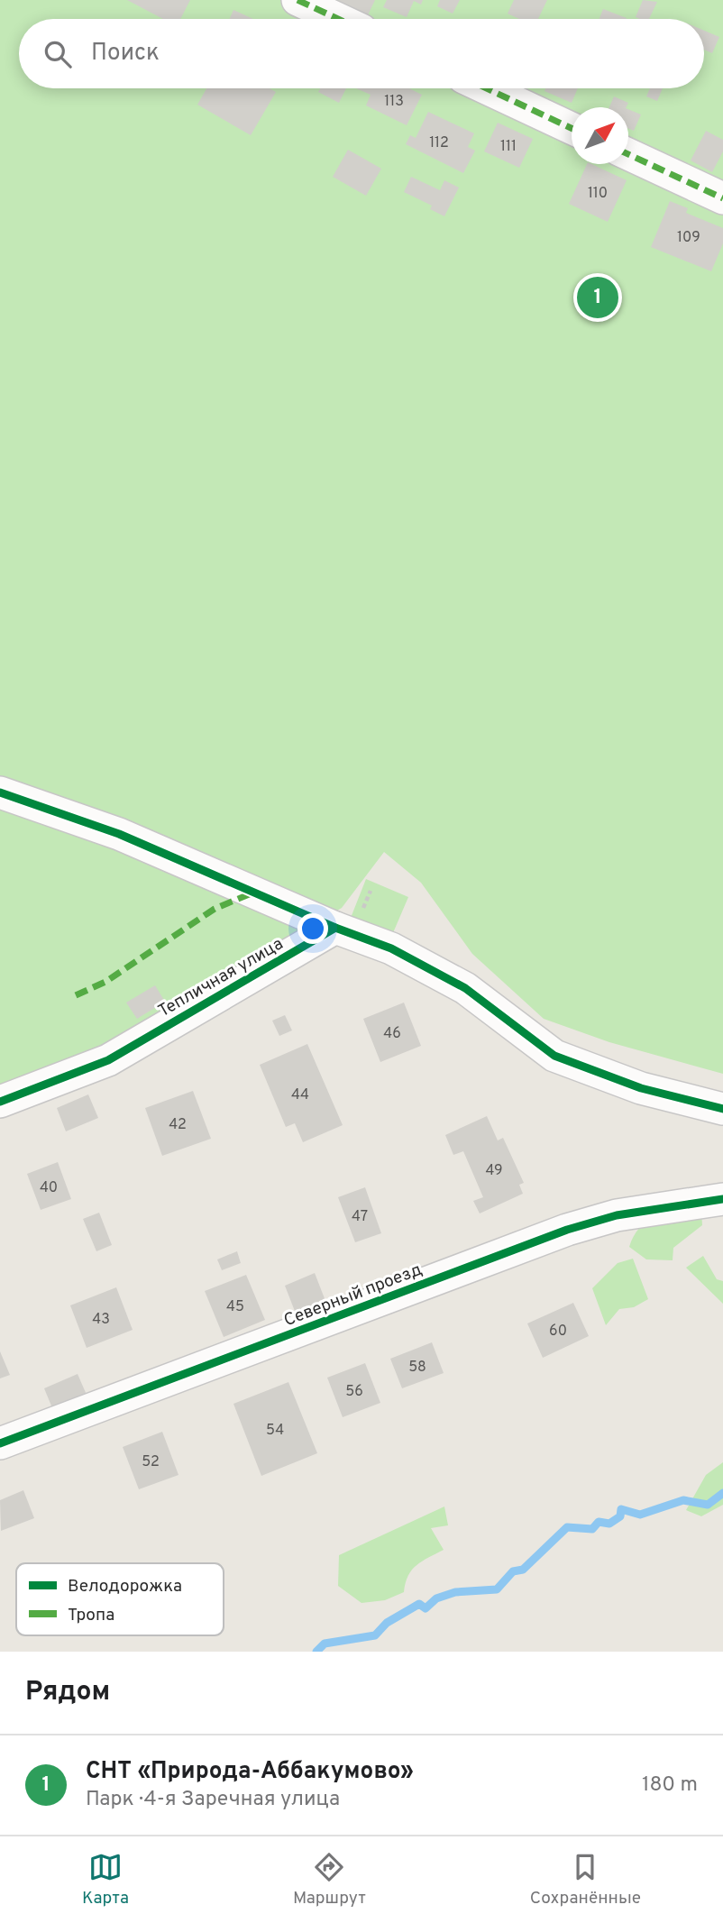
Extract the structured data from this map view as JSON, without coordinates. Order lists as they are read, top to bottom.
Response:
{
  "streets": {
    "street": ["Тепличная улица", "Северный проезд"]
  },
  "house_numbers": [
    "113",
    "112",
    "111",
    "110",
    "109",
    "46",
    "44",
    "42",
    "49",
    "40",
    "47",
    "45",
    "43",
    "60",
    "58",
    "56",
    "54",
    "52"
  ],
  "legend": ["Велодорожка", "Тропа"],
  "north": "top right",
  "page": {
    "search": "Поиск",
    "pins": "1",
    "heading": "Рядом",
    "list": [
      {
        "mark": "1",
        "name": "СНТ «Природа-Аббакумово»",
        "note": "Парк · 4-я Заречная улица",
        "value": "180 m"
      }
    ],
    "nav": ["Карта", "Маршрут", "Сохранённые"]
  }
}
